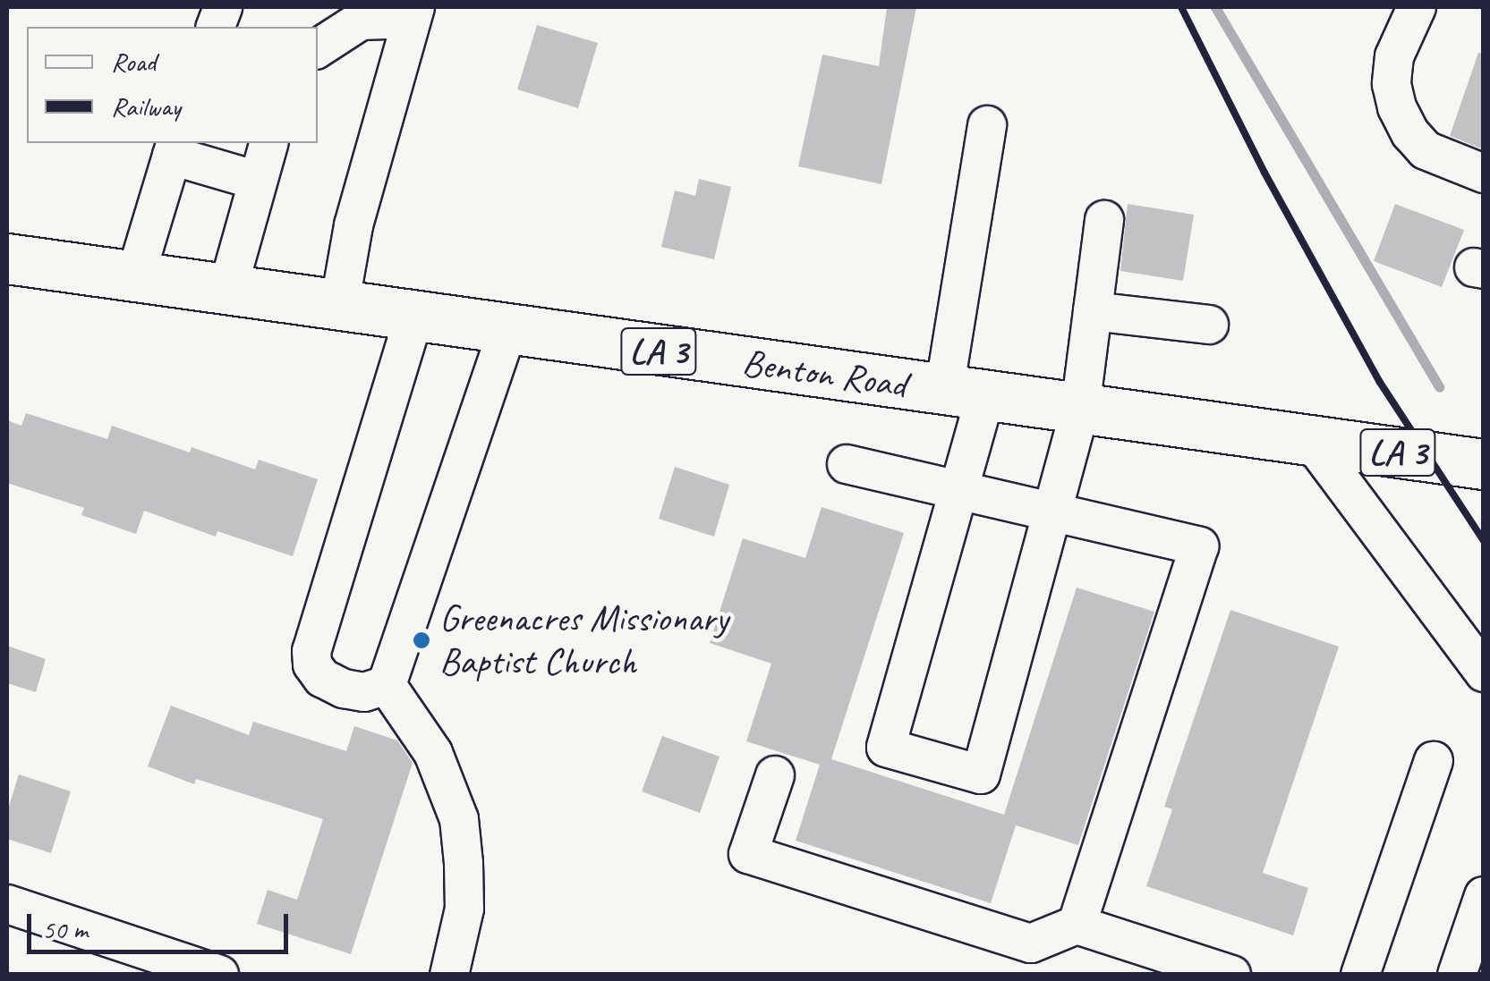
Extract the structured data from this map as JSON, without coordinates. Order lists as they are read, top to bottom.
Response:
{
  "streets": {
    "main road": ["LA 3", "Benton Road"]
  },
  "places": ["Greenacres Missionary Baptist Church"],
  "legend": ["Road", "Railway"],
  "scale_bar": "50 m"
}
